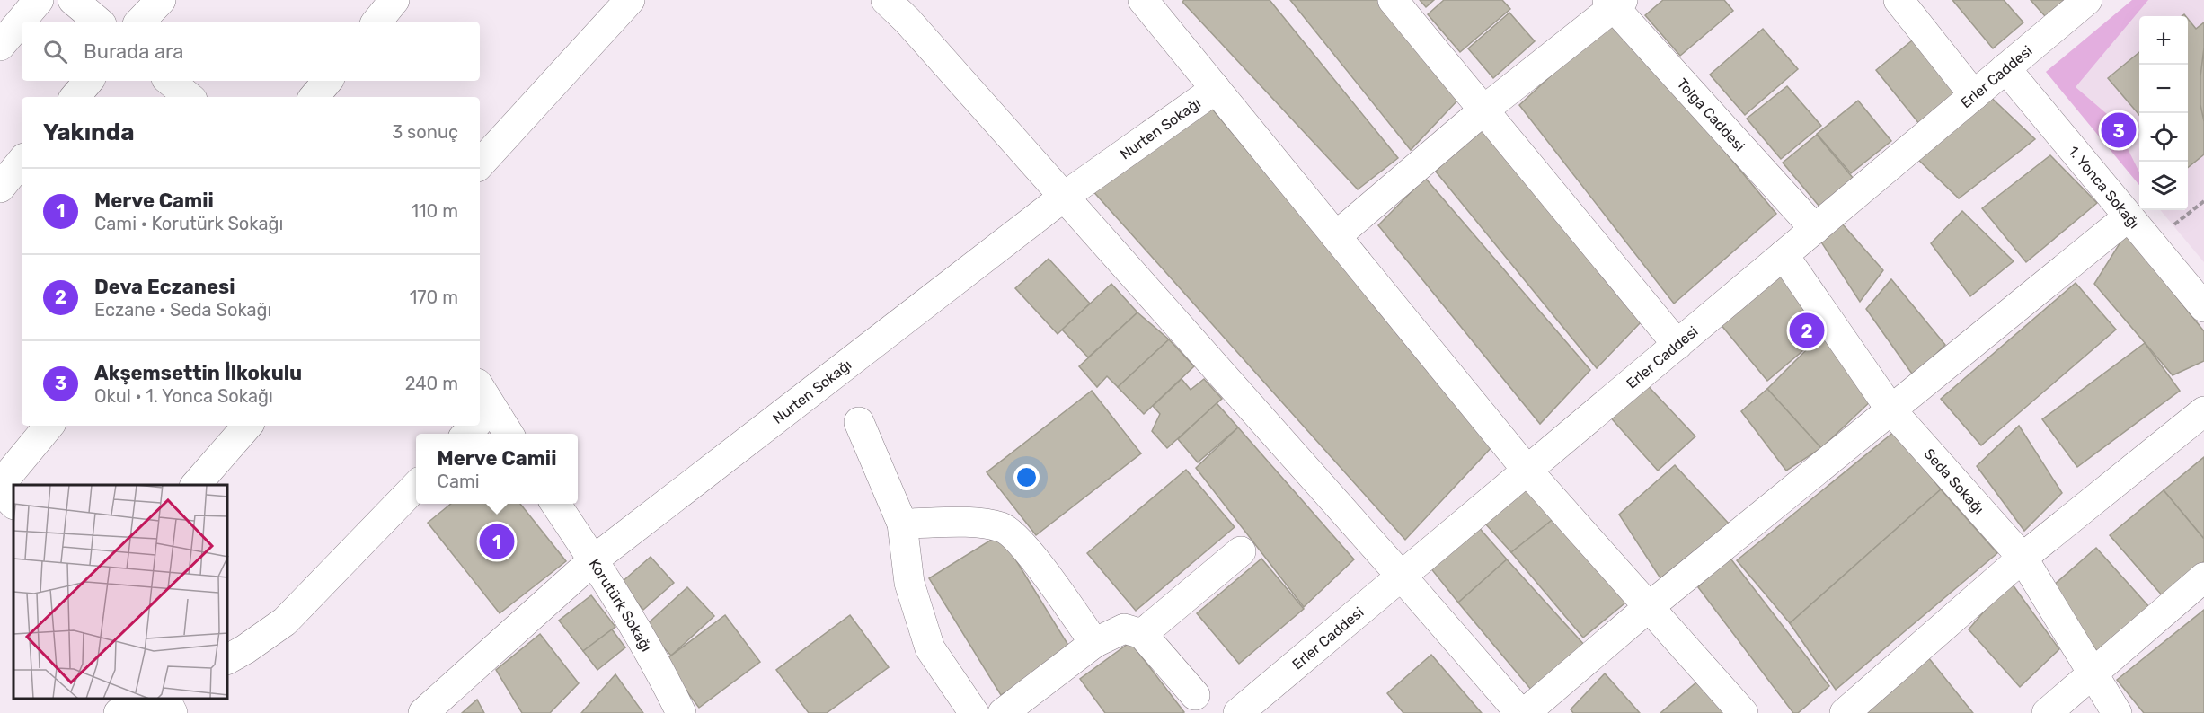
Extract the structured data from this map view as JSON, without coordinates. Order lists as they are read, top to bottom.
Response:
{
  "streets": {
    "street": [
      "Erler Caddesi",
      "Tolga Caddesi",
      "Nurten Sokağı",
      "1. Yonca Sokağı",
      "Seda Sokağı",
      "Korutürk Sokağı"
    ]
  },
  "crossings": [
    ["Erler Caddesi", "Tolga Caddesi"],
    ["Erler Caddesi", "1. Yonca Sokağı"],
    ["Erler Caddesi", "Seda Sokağı"],
    ["Nurten Sokağı", "Korutürk Sokağı"]
  ],
  "page": {
    "map_buttons": ["+", "−"],
    "search": "Burada ara",
    "heading": ["Yakında", "3 sonuç"],
    "pins": ["3", "2", "1"],
    "list": [
      {
        "mark": "1",
        "name": "Merve Camii",
        "note": "Cami · Korutürk Sokağı",
        "value": "110 m"
      },
      {
        "mark": "2",
        "name": "Deva Eczanesi",
        "note": "Eczane · Seda Sokağı",
        "value": "170 m"
      },
      {
        "mark": "3",
        "name": "Akşemsettin İlkokulu",
        "note": "Okul · 1. Yonca Sokağı",
        "value": "240 m"
      }
    ],
    "popup": ["Merve Camii", "Cami"]
  }
}
